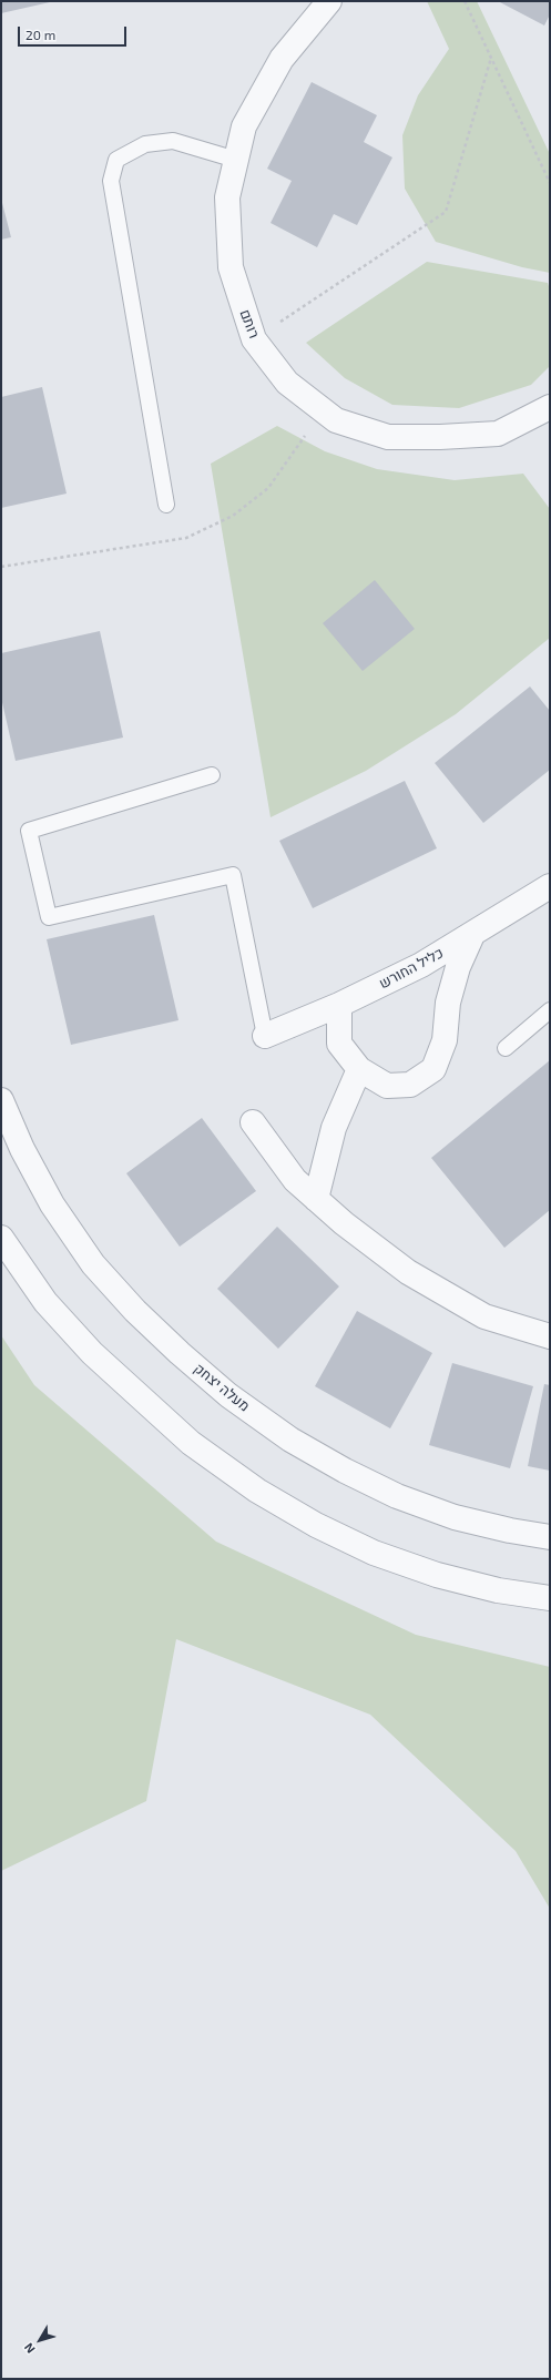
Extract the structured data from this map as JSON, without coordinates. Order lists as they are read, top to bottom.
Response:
{
  "streets": {
    "street": ["רותם", "כליל החורש", "מעלה יצחק"]
  },
  "scale_bar": "20 m",
  "north": "bottom left"
}
